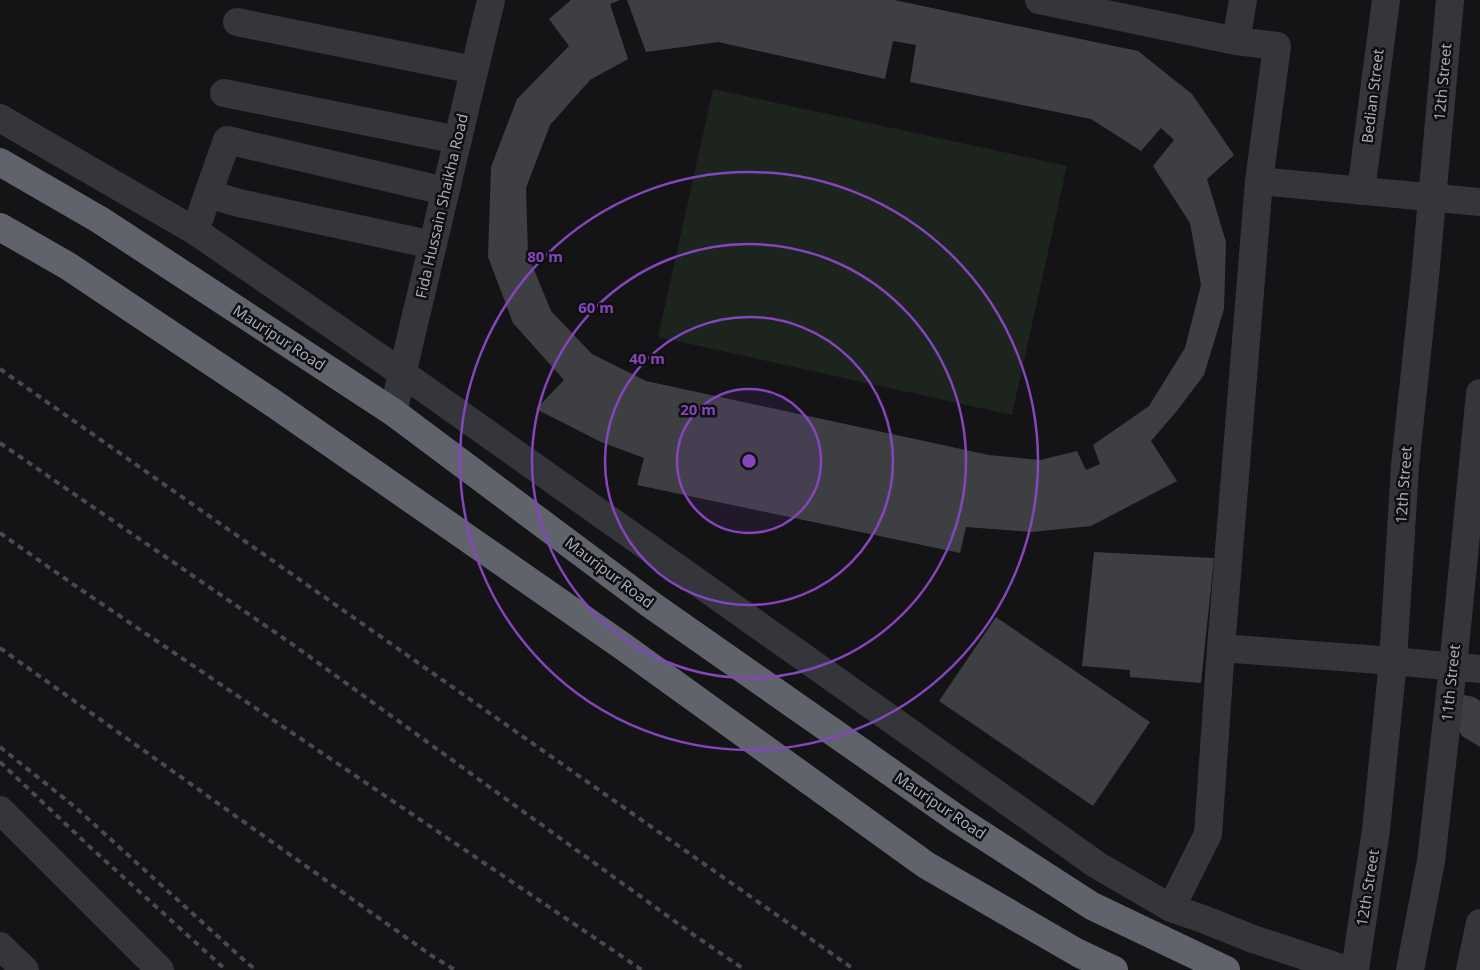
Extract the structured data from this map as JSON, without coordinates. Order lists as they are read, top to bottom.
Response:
{
  "streets": {
    "highway": ["Mauripur Road"],
    "street": [
      "12th Street",
      "Bedian Street",
      "Fida Hussain Shaikha Road",
      "11th Street"
    ]
  },
  "crossings": [
    ["Fida Hussain Shaikha Road", "Mauripur Road"]
  ],
  "rings": [
    "80 m",
    "60 m",
    "40 m",
    "20 m"
  ]
}
